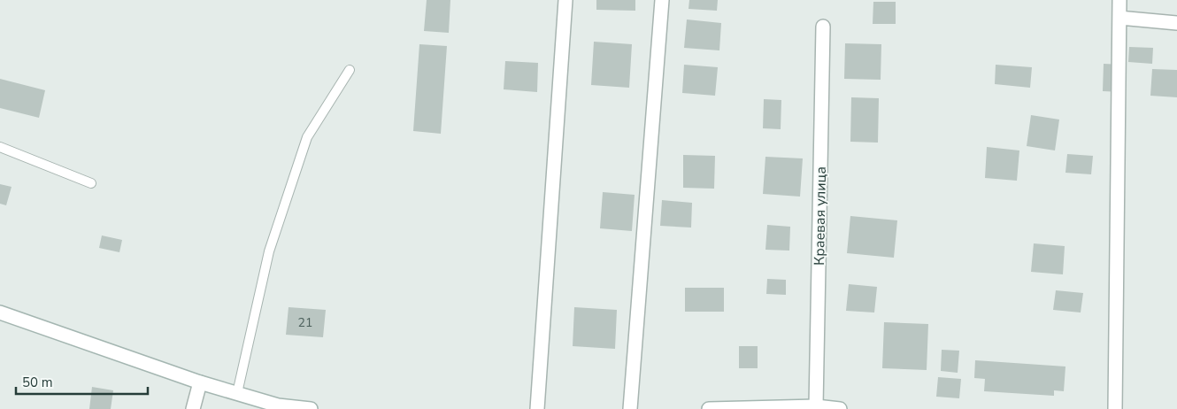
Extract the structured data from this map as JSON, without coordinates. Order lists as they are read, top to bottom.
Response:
{
  "streets": {
    "street": ["Краевая улица"]
  },
  "house_numbers": ["21"],
  "scale_bar": "50 m"
}
